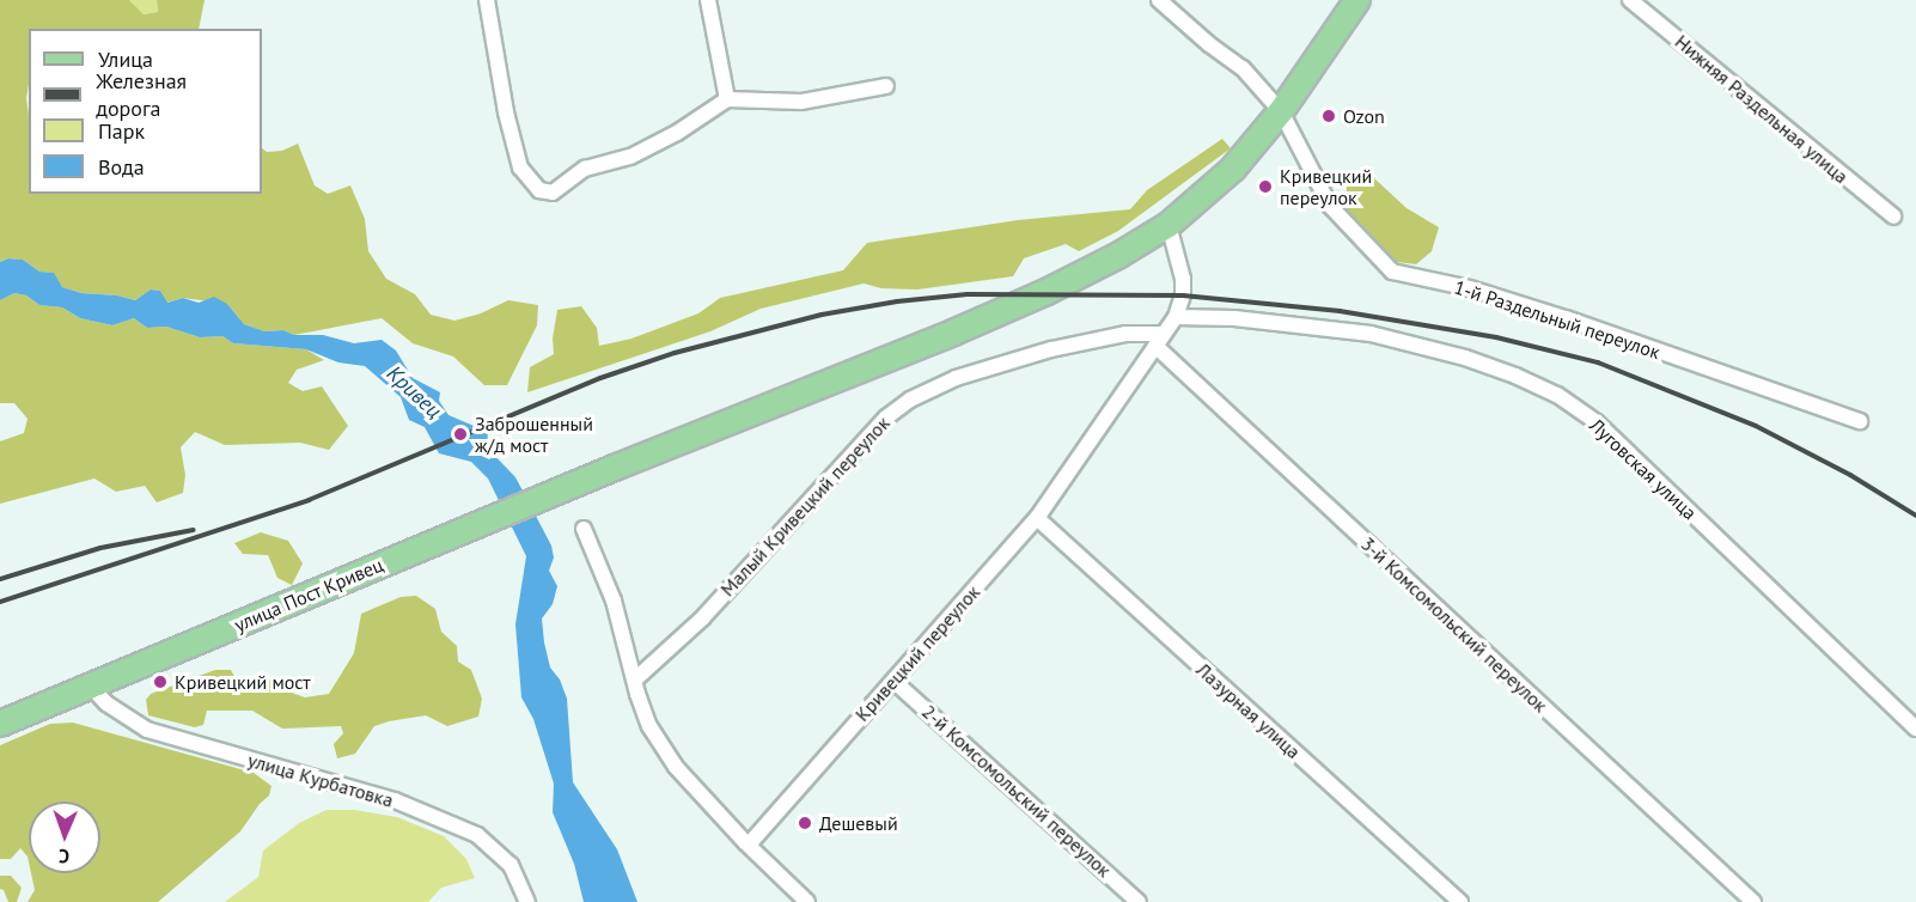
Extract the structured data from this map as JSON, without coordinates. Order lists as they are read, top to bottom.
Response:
{
  "streets": {
    "main road": ["улица Пост Кривец"],
    "street": [
      "Нижняя Раздельная улица",
      "1-й Раздельный переулок",
      "Луговская улица",
      "Малый Кривецкий переулок",
      "3-й Комсомольский переулок",
      "Кривецкий переулок",
      "Лазурная улица",
      "улица Курбатовка",
      "2-й Комсомольский переулок"
    ]
  },
  "crossings": [
    ["Луговская улица", "Кривецкий переулок"],
    ["Малый Кривецкий переулок", "3-й Комсомольский переулок"],
    ["Малый Кривецкий переулок", "Кривецкий переулок"],
    ["улица Пост Кривец", "Кривецкий переулок"],
    ["улица Пост Кривец", "улица Курбатовка"],
    ["3-й Комсомольский переулок", "Кривецкий переулок"],
    ["Кривецкий переулок", "Лазурная улица"],
    ["Кривецкий переулок", "2-й Комсомольский переулок"]
  ],
  "water": ["Кривец"],
  "places": [
    "Ozon",
    "Кривецкий переулок",
    "Заброшенный ж/д мост",
    "Кривецкий мост",
    "Дешевый"
  ],
  "legend": [
    "Улица",
    "Железная дорога",
    "Парк",
    "Вода"
  ],
  "north": "bottom"
}
